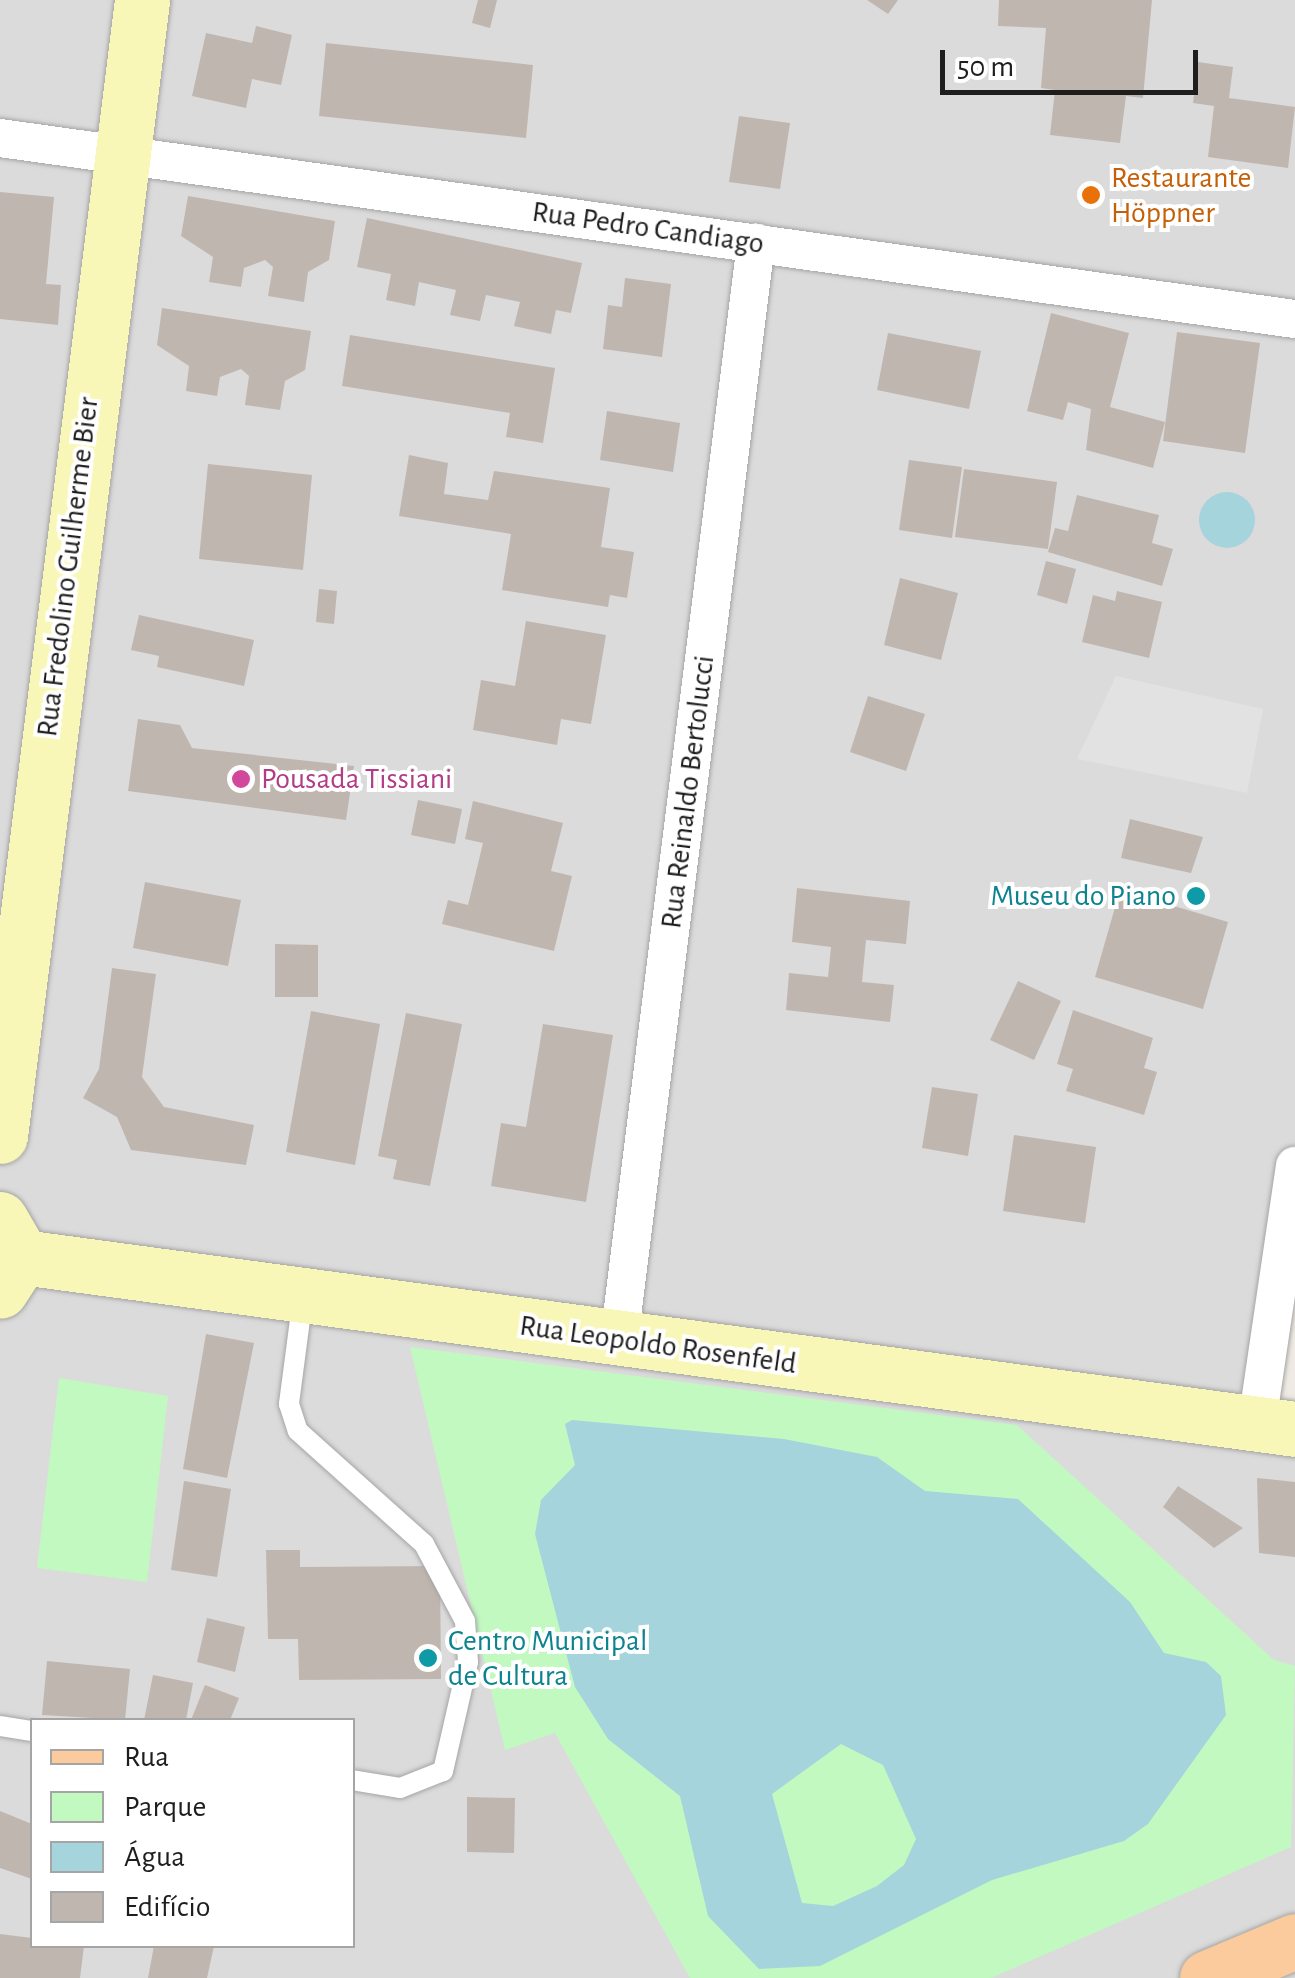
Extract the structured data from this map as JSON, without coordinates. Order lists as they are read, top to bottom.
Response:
{
  "streets": {
    "street": [
      "Rua Pedro Candiago",
      "Rua Fredolino Guilherme Bier",
      "Rua Reinaldo Bertolucci",
      "Rua Leopoldo Rosenfeld"
    ]
  },
  "crossings": [
    ["Rua Pedro Candiago", "Rua Fredolino Guilherme Bier"],
    ["Rua Pedro Candiago", "Rua Reinaldo Bertolucci"],
    ["Rua Reinaldo Bertolucci", "Rua Leopoldo Rosenfeld"]
  ],
  "places": [
    "Restaurante Höppner",
    "Pousada Tissiani",
    "Museu do Piano",
    "Centro Municipal de Cultura"
  ],
  "legend": [
    "Rua",
    "Parque",
    "Água",
    "Edifício"
  ],
  "scale_bar": "50 m"
}
